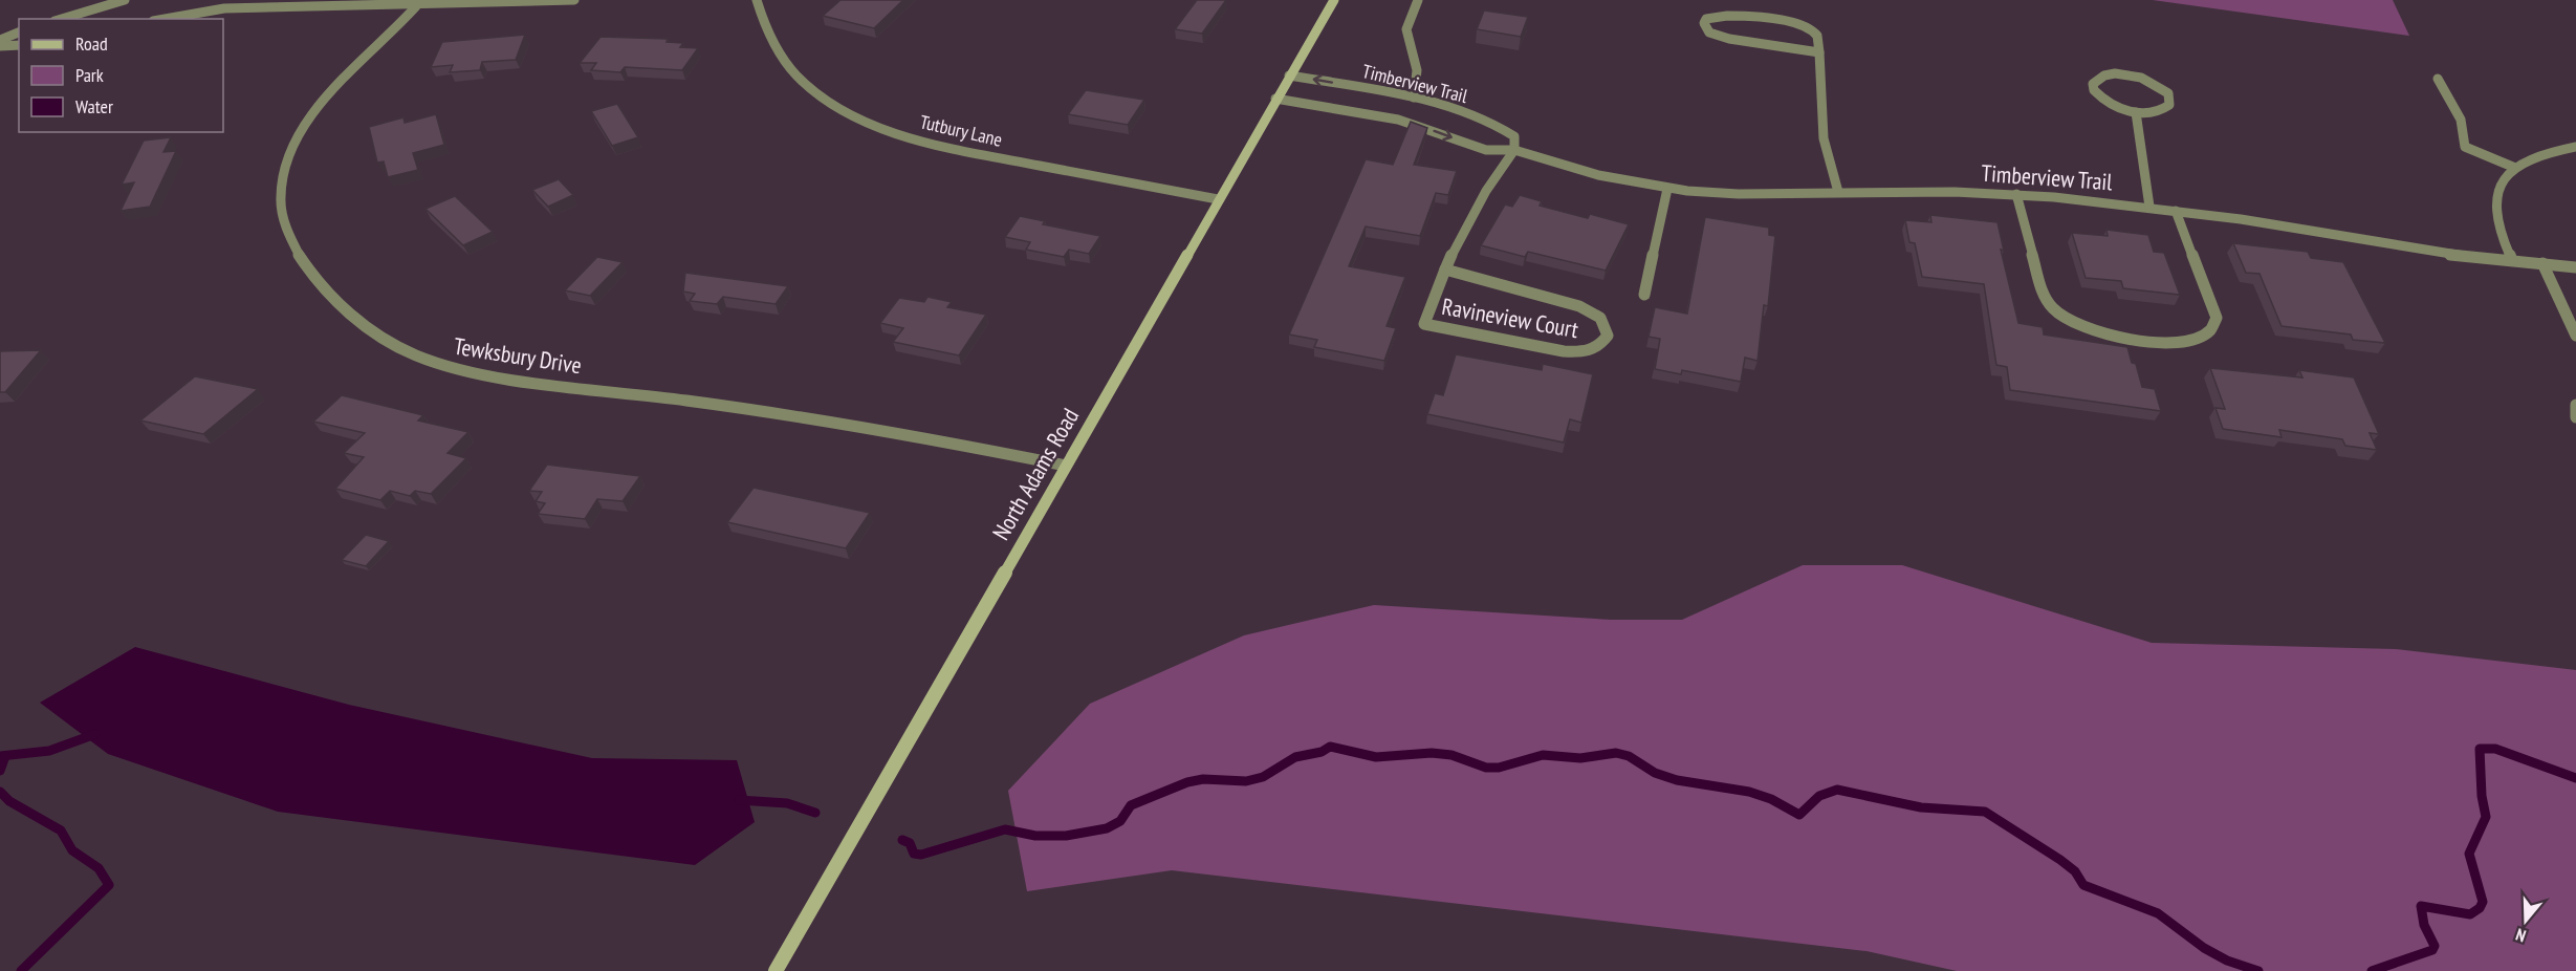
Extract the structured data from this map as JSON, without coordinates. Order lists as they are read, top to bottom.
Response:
{
  "streets": {
    "street": [
      "Timberview Trail",
      "Tutbury Lane",
      "Ravineview Court",
      "Tewksbury Drive",
      "North Adams Road"
    ]
  },
  "crossings": [
    ["Timberview Trail", "Ravineview Court"],
    ["Timberview Trail", "North Adams Road"],
    ["Tutbury Lane", "North Adams Road"],
    ["Tewksbury Drive", "North Adams Road"]
  ],
  "legend": ["Road", "Park", "Water"],
  "north": "bottom"
}
